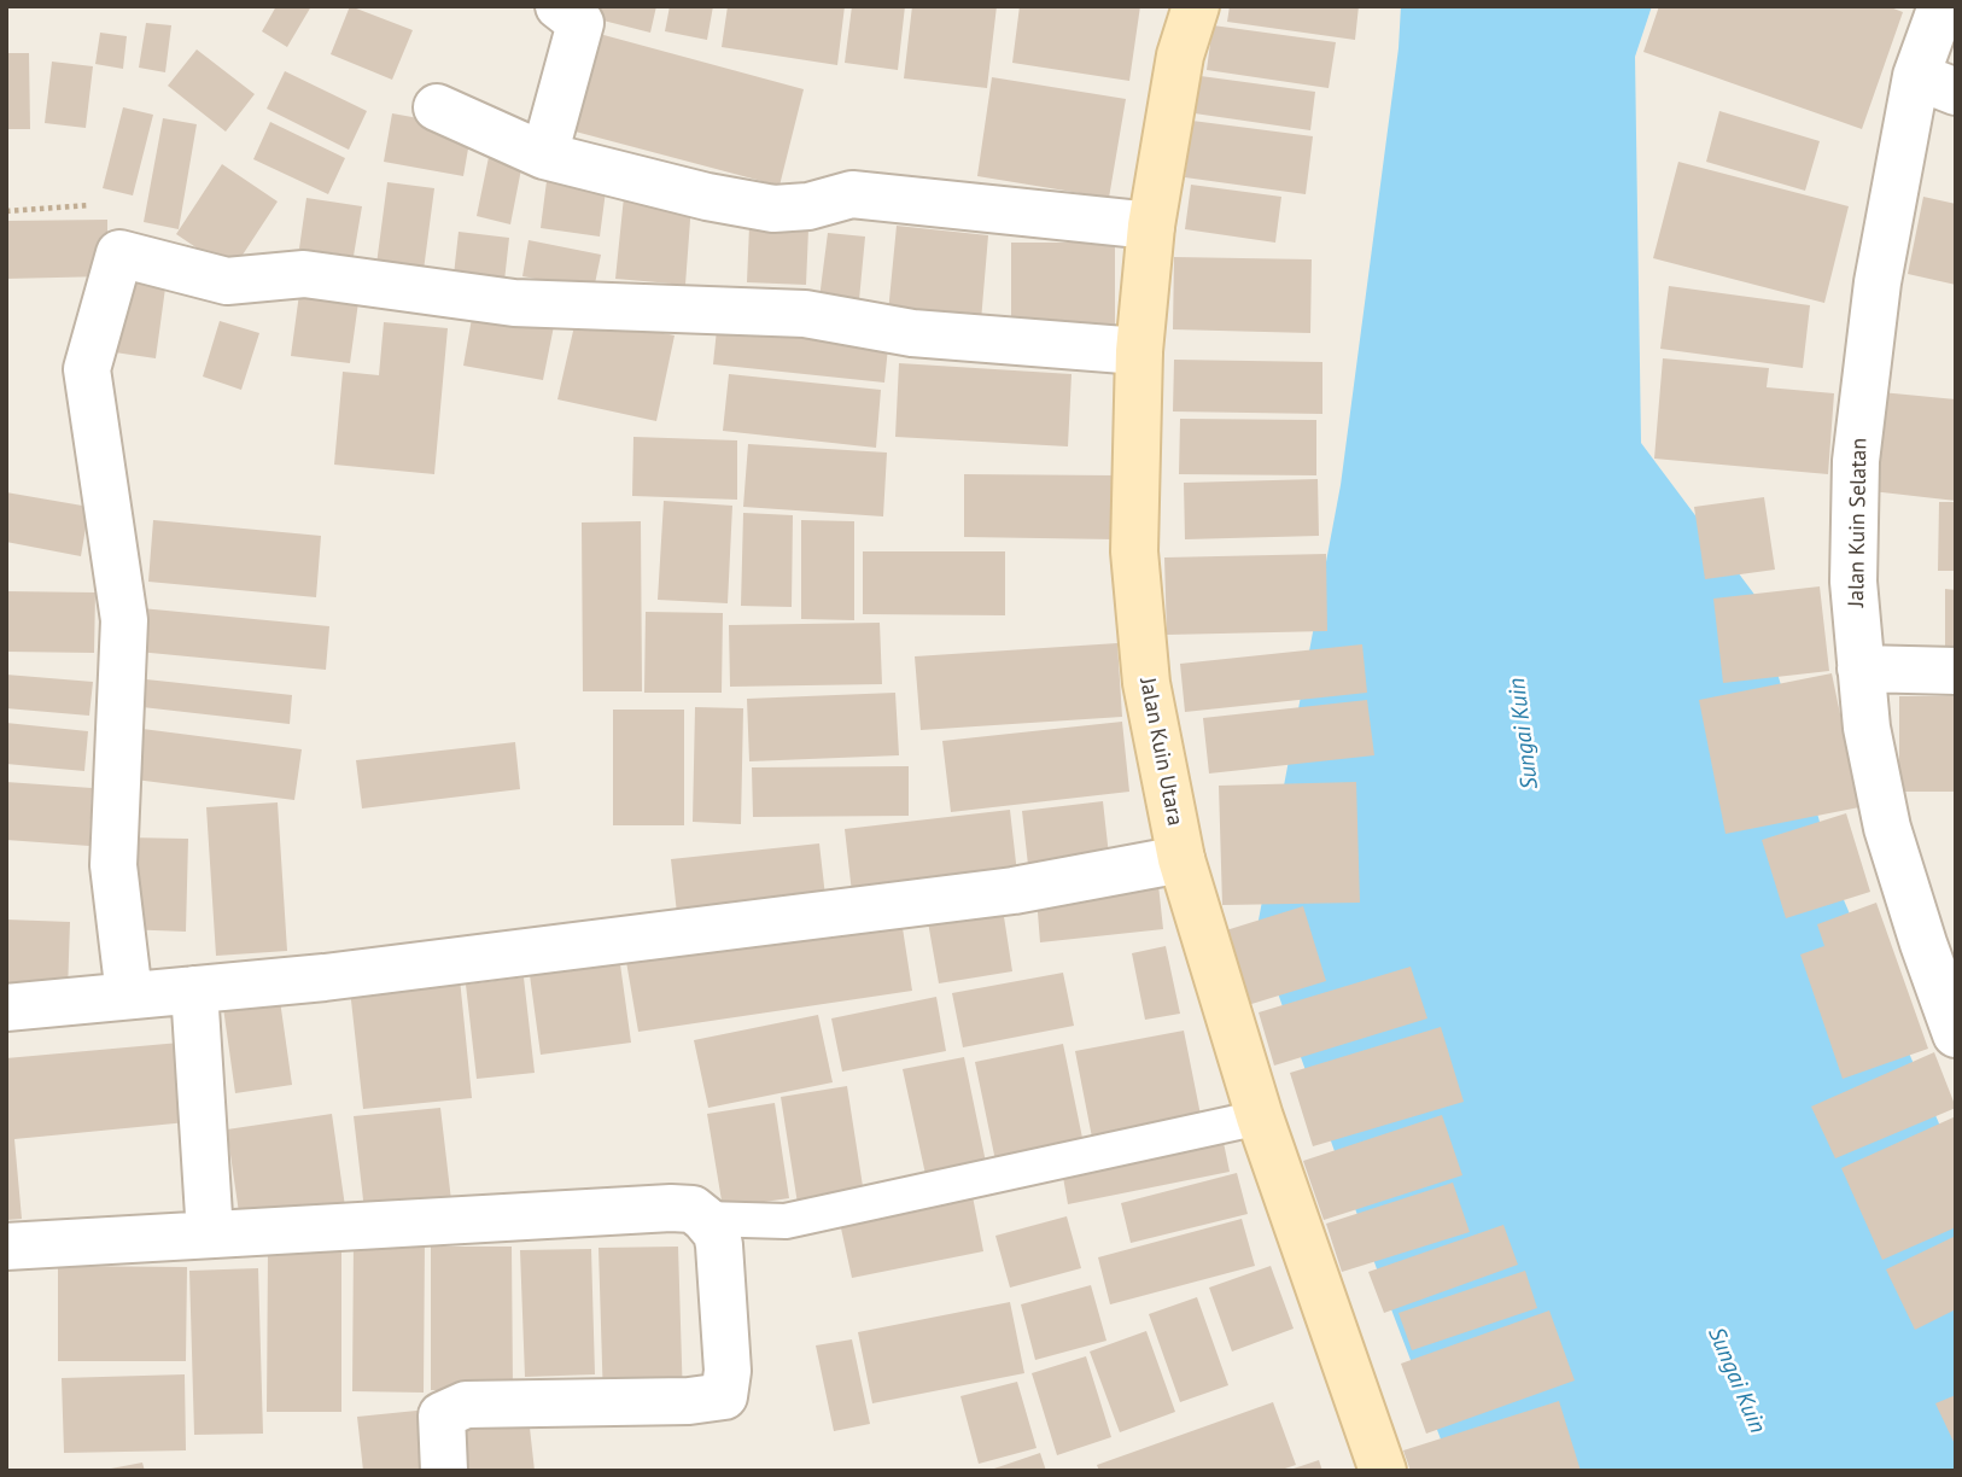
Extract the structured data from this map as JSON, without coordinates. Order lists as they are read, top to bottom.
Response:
{
  "streets": {
    "street": ["Jalan Kuin Selatan", "Jalan Kuin Utara"]
  },
  "water": ["Sungai Kuin"]
}
